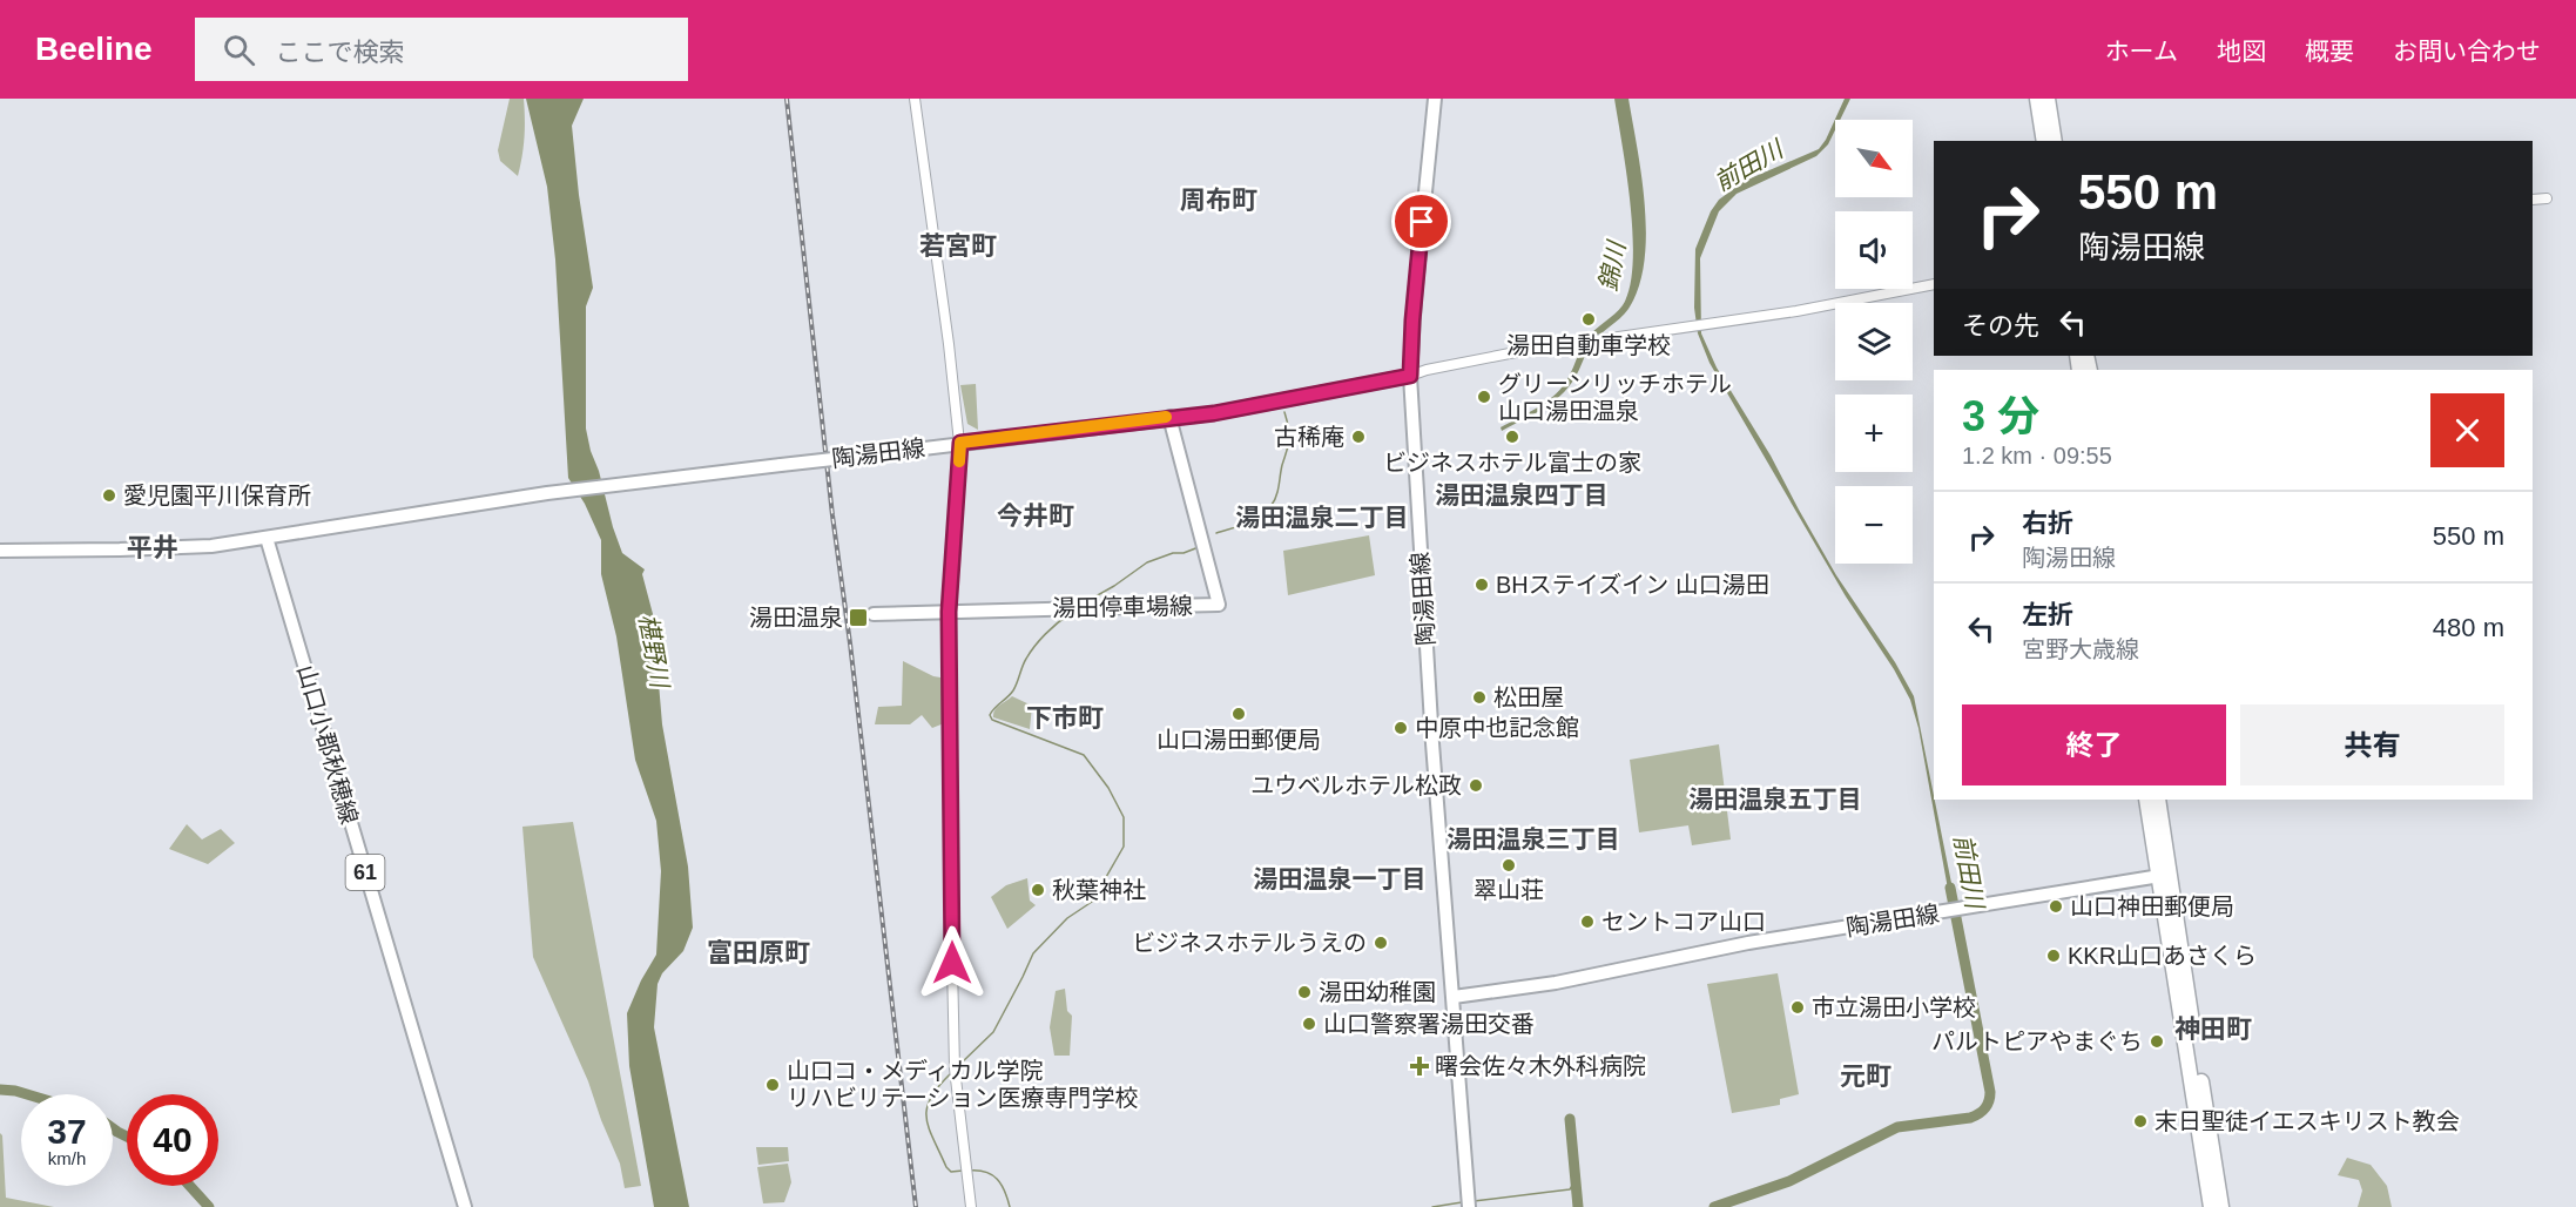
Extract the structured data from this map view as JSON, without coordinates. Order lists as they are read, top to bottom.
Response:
{
  "streets": {
    "main road": [
      "陶湯田線",
      "湯田停車場線",
      "山口小郡秋穂線",
      "61"
    ]
  },
  "crossings": [
    ["陶湯田線", "湯田停車場線"],
    ["陶湯田線", "山口小郡秋穂線"]
  ],
  "districts": [
    "周布町",
    "若宮町",
    "湯田温泉四丁目",
    "今井町",
    "湯田温泉二丁目",
    "平井",
    "下市町",
    "湯田温泉五丁目",
    "湯田温泉三丁目",
    "湯田温泉一丁目",
    "富田原町",
    "神田町",
    "元町"
  ],
  "water": ["前田川", "錦川", "椹野川"],
  "places": {
    "other": [
      "湯田自動車学校",
      "グリーンリッチホテル 山口湯田温泉",
      "古稀庵",
      "ビジネスホテル富士の家",
      "愛児園平川保育所",
      "BHステイズイン 山口湯田",
      "松田屋",
      "山口湯田郵便局",
      "中原中也記念館",
      "ユウベルホテル松政",
      "翠山荘",
      "秋葉神社",
      "山口神田郵便局",
      "セントコア山口",
      "ビジネスホテルうえの",
      "KKR山口あさくら",
      "湯田幼稚園",
      "市立湯田小学校",
      "山口警察署湯田交番",
      "パルトピアやまぐち",
      "山口コ・メディカル学院 リハビリテーション医療専門学校",
      "末日聖徒イエスキリスト教会"
    ],
    "transit": ["湯田温泉"],
    "health": ["曙会佐々木外科病院"]
  },
  "north": "bottom right",
  "page": {
    "header": "Beeline",
    "search": "ここで検索",
    "nav": [
      "ホーム",
      "地図",
      "概要",
      "お問い合わせ"
    ],
    "map_buttons": ["+", "−"],
    "turn": ["550 m", "陶湯田線"],
    "then": "その先",
    "heading": ["3 分", "1.2 km · 09:55"],
    "list": [
      {
        "name": "右折",
        "note": "陶湯田線",
        "value": "550 m"
      },
      {
        "name": "左折",
        "note": "宮野大歳線",
        "value": "480 m"
      }
    ],
    "buttons": ["終了", "共有"],
    "speed": "37 km/h",
    "limit": "40"
  }
}
